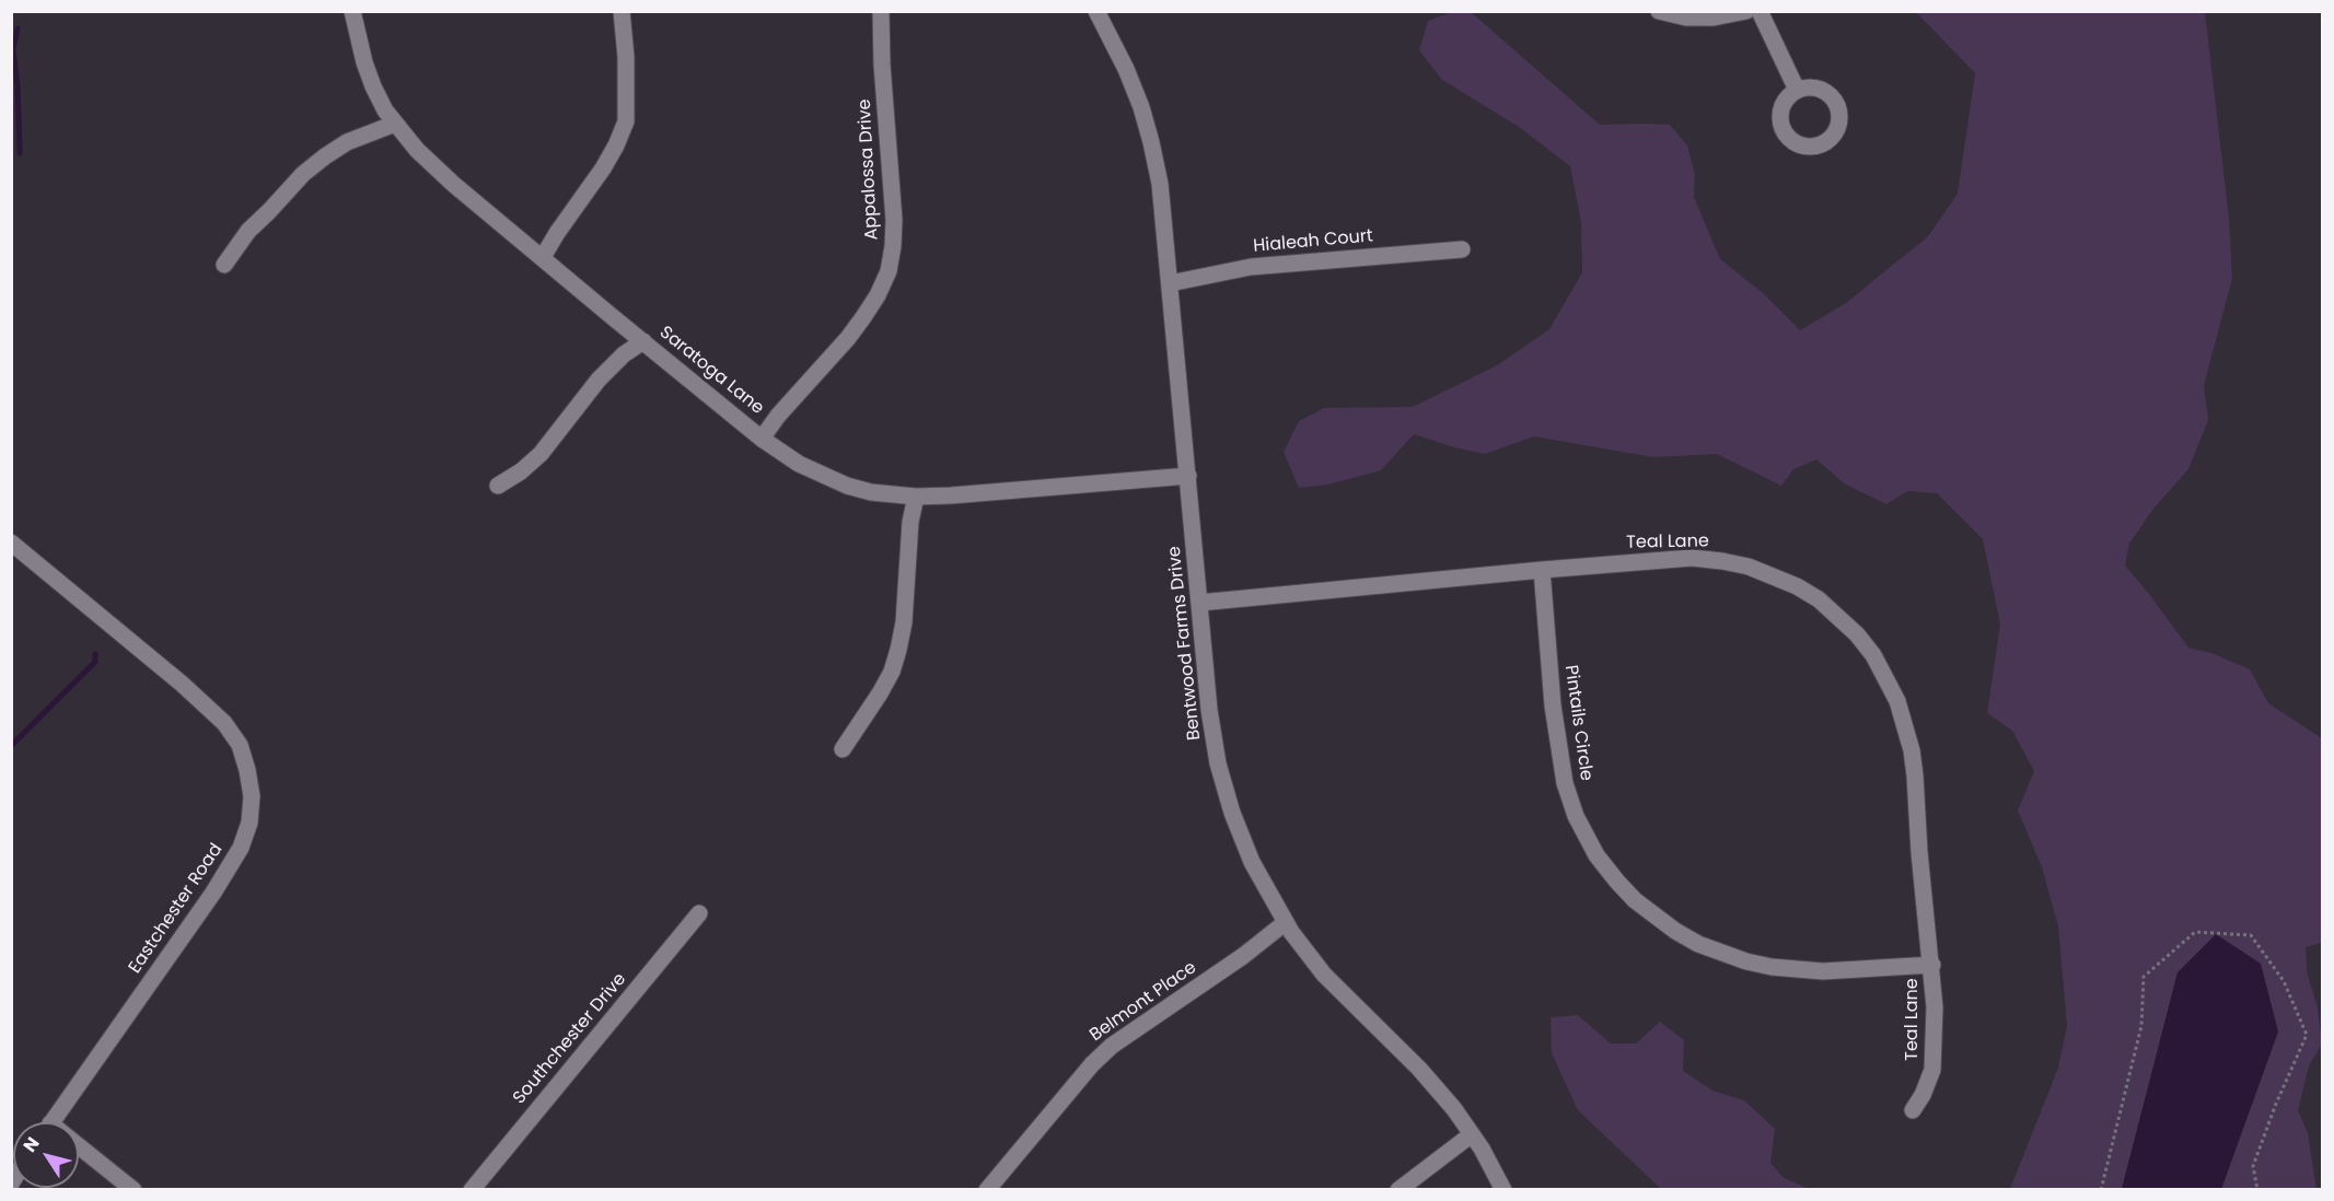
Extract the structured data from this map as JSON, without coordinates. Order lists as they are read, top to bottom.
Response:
{
  "streets": {
    "street": [
      "Appalossa Drive",
      "Hialeah Court",
      "Saratoga Lane",
      "Teal Lane",
      "Bentwood Farms Drive",
      "Pintails Circle",
      "Eastchester Road",
      "Belmont Place",
      "Southchester Drive"
    ]
  },
  "crossings": [
    ["Appalossa Drive", "Saratoga Lane"],
    ["Hialeah Court", "Bentwood Farms Drive"],
    ["Saratoga Lane", "Bentwood Farms Drive"],
    ["Teal Lane", "Bentwood Farms Drive"],
    ["Teal Lane", "Pintails Circle"],
    ["Bentwood Farms Drive", "Belmont Place"]
  ],
  "north": "top left"
}
